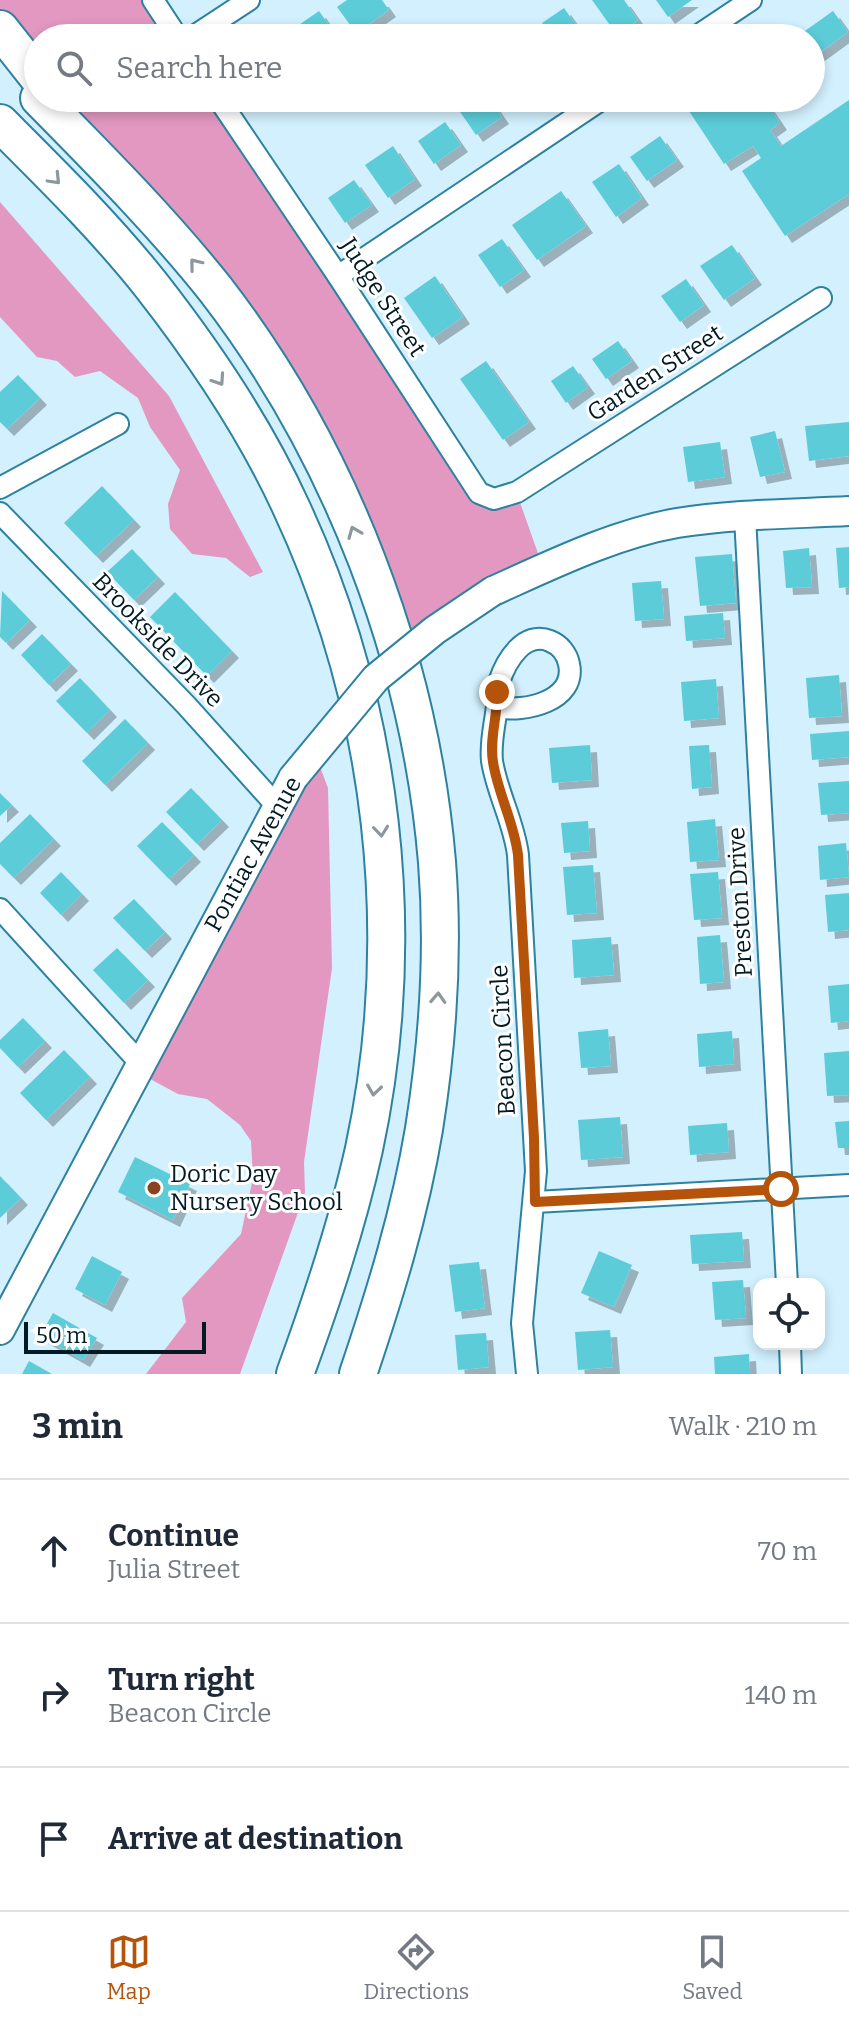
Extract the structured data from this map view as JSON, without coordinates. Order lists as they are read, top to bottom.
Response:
{
  "streets": {
    "main road": ["Pontiac Avenue"],
    "street": [
      "Judge Street",
      "Garden Street",
      "Brookside Drive",
      "Preston Drive",
      "Beacon Circle"
    ]
  },
  "crossings": [
    ["Judge Street", "Garden Street"],
    ["Brookside Drive", "Pontiac Avenue"],
    ["Pontiac Avenue", "Preston Drive"]
  ],
  "places": ["Doric Day Nursery School"],
  "scale_bar": "50 m",
  "page": {
    "search": "Search here",
    "scale": "50 m",
    "heading": ["3 min", "Walk · 210 m"],
    "list": [
      ["Continue", "Julia Street", "70 m"],
      ["Turn right", "Beacon Circle", "140 m"],
      "Arrive at destination"
    ],
    "nav": ["Map", "Directions", "Saved"]
  }
}
